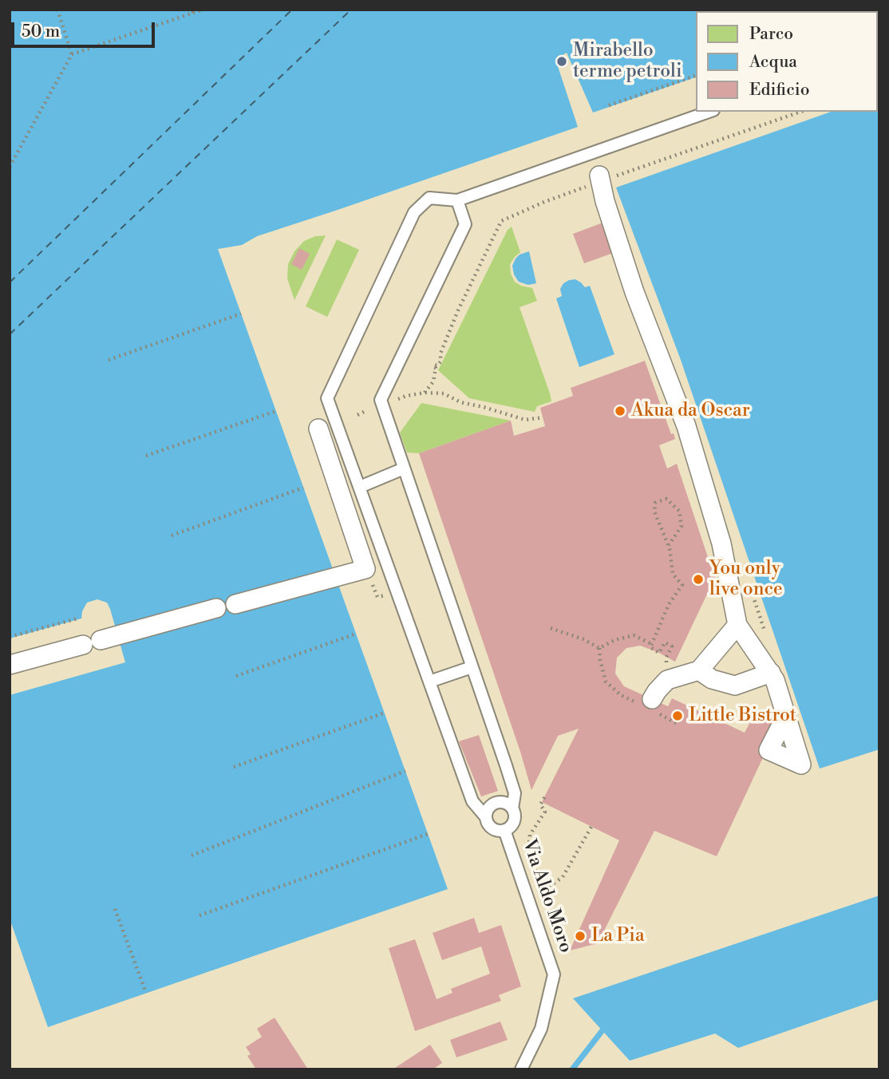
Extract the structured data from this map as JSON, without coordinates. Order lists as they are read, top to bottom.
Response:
{
  "streets": {
    "lane": ["Via Aldo Moro"]
  },
  "places": [
    "Mirabello terme petroli",
    "Akua da Oscar",
    "You only live once",
    "Little Bistrot",
    "La Pia"
  ],
  "legend": ["Parco", "Acqua", "Edificio"],
  "scale_bar": "50 m"
}
